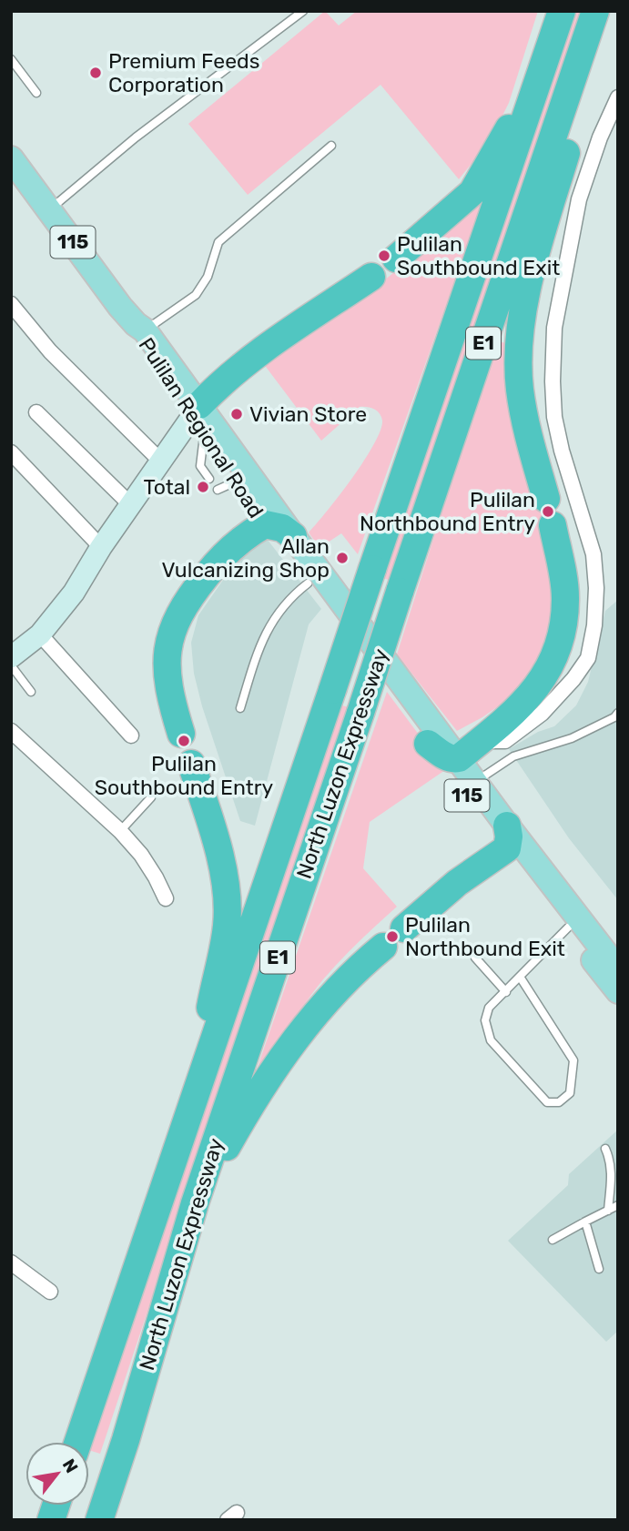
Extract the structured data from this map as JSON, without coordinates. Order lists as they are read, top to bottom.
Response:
{
  "streets": {
    "highway": ["E1", "North Luzon Expressway"],
    "main road": ["115", "Pulilan Regional Road"]
  },
  "crossings": [
    ["115", "Pulilan Regional Road"]
  ],
  "places": [
    "Premium Feeds Corporation",
    "Pulilan Southbound Exit",
    "Vivian Store",
    "Total",
    "Pulilan Northbound Entry",
    "Allan Vulcanizing Shop",
    "Pulilan Southbound Entry",
    "Pulilan Northbound Exit"
  ],
  "north": "top right"
}
